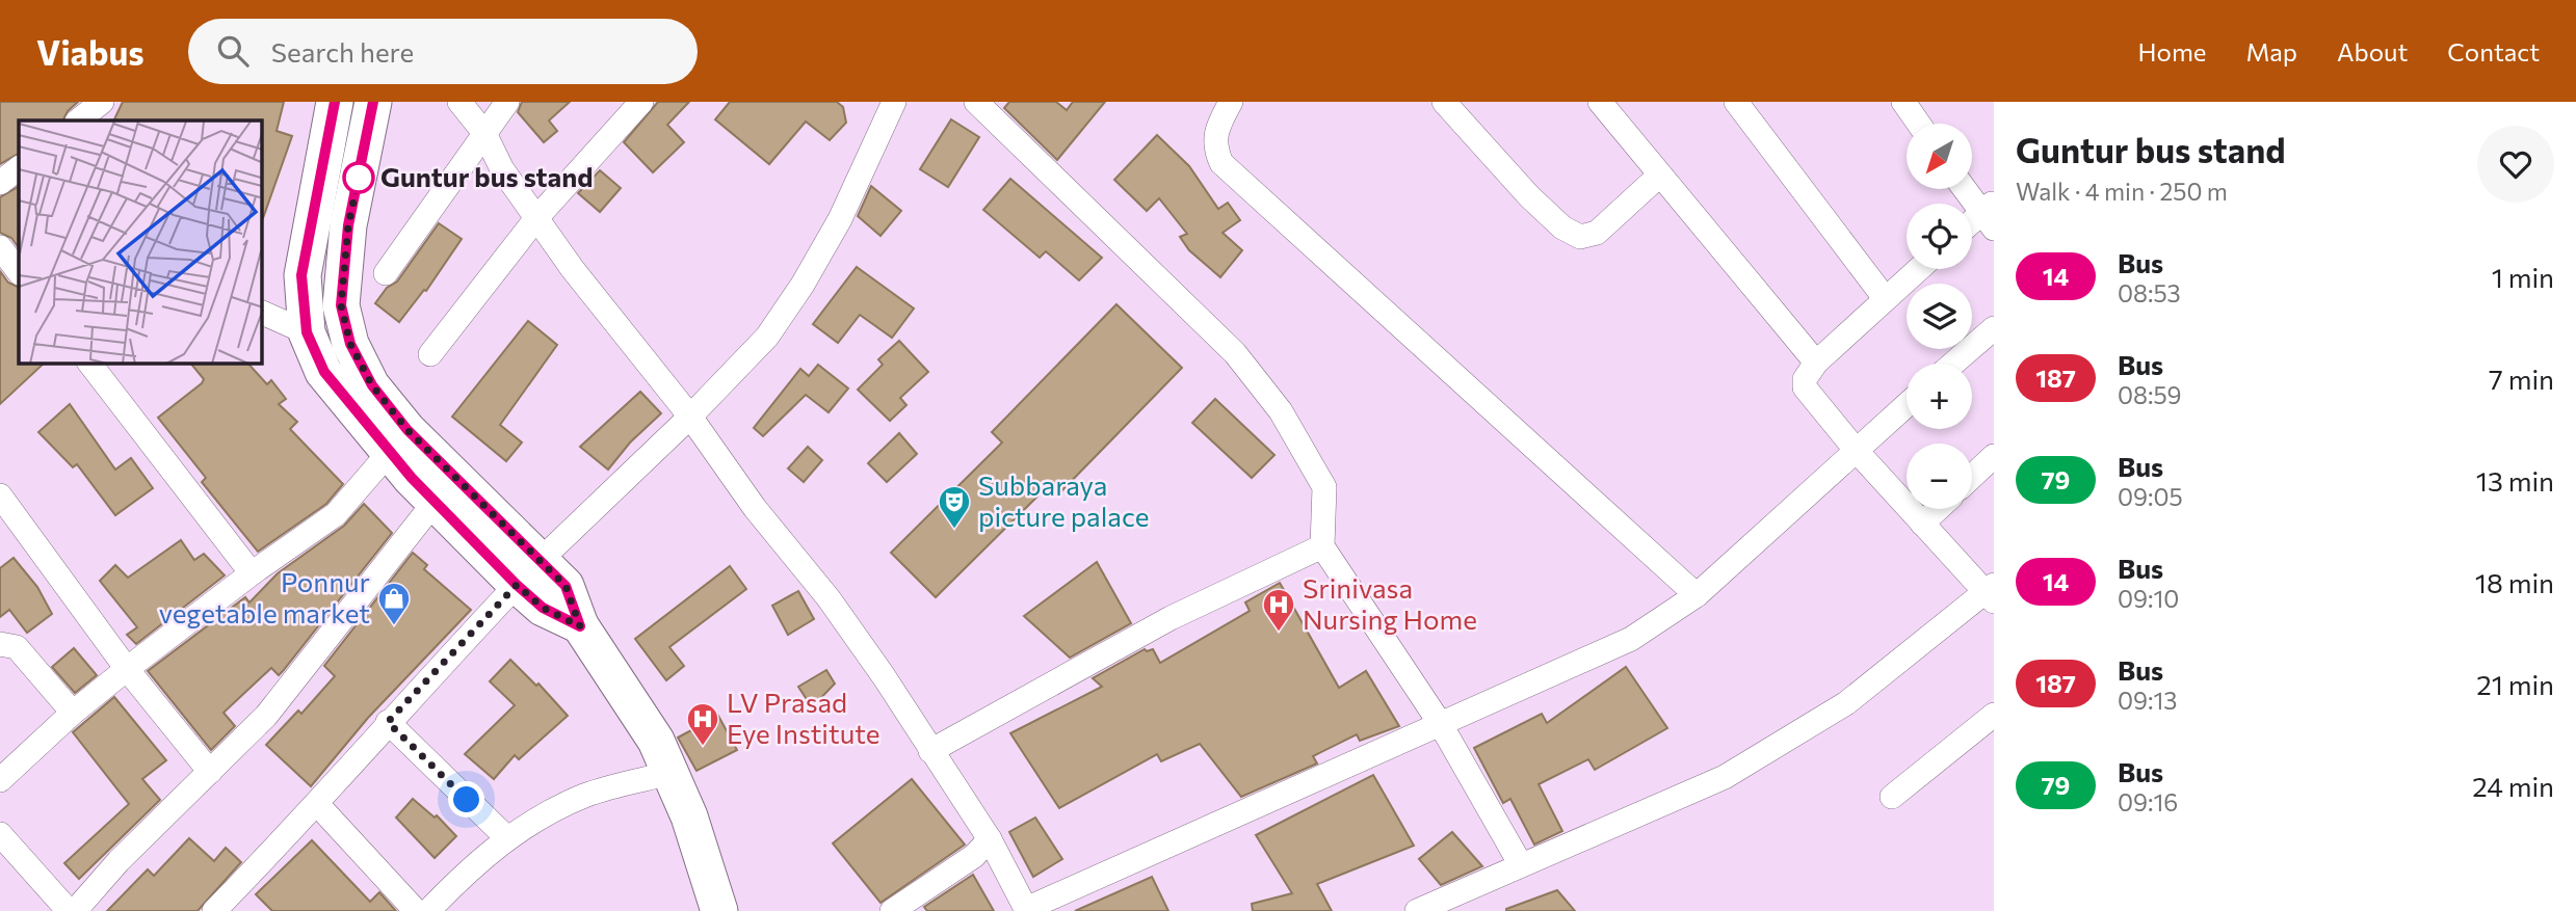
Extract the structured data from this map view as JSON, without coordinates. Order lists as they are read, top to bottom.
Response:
{
  "places": {
    "other": ["Guntur bus stand"],
    "theatre": ["Subbaraya picture palace"],
    "shop": ["Ponnur vegetable market"],
    "hospital": ["Srinivasa Nursing Home", "LV Prasad Eye Institute"]
  },
  "lines": ["bus line 14"],
  "north": "bottom left",
  "page": {
    "header": "Viabus",
    "search": "Search here",
    "nav": [
      "Home",
      "Map",
      "About",
      "Contact"
    ],
    "heading": ["Guntur bus stand", "Walk · 4 min · 250 m"],
    "map_buttons": ["+", "−"],
    "list": [
      {
        "mark": "14",
        "name": "Bus",
        "note": "08:53",
        "value": "1 min"
      },
      {
        "mark": "187",
        "name": "Bus",
        "note": "08:59",
        "value": "7 min"
      },
      {
        "mark": "79",
        "name": "Bus",
        "note": "09:05",
        "value": "13 min"
      },
      {
        "mark": "14",
        "name": "Bus",
        "note": "09:10",
        "value": "18 min"
      },
      {
        "mark": "187",
        "name": "Bus",
        "note": "09:13",
        "value": "21 min"
      },
      {
        "mark": "79",
        "name": "Bus",
        "note": "09:16",
        "value": "24 min"
      }
    ]
  }
}
